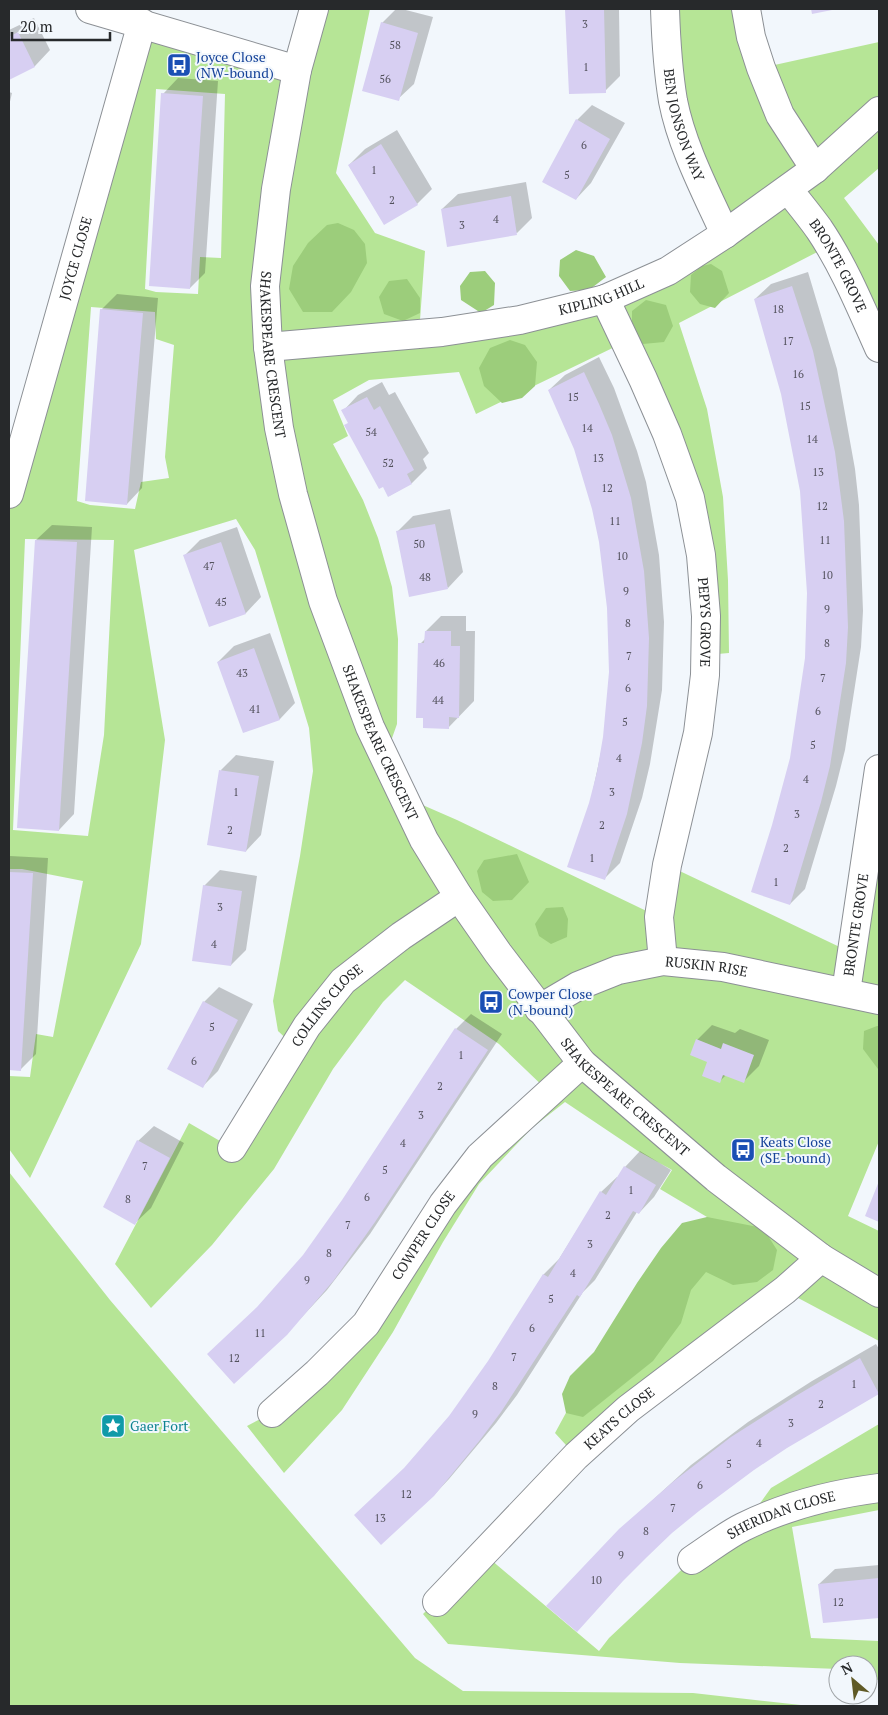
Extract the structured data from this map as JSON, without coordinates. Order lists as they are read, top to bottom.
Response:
{
  "streets": {
    "street": [
      "BEN JONSON WAY",
      "JOYCE CLOSE",
      "BRONTE GROVE",
      "KIPLING HILL",
      "SHAKESPEARE CRESCENT",
      "PEPYS GROVE",
      "RUSKIN RISE",
      "COLLINS CLOSE",
      "COWPER CLOSE",
      "KEATS CLOSE",
      "SHERIDAN CLOSE"
    ]
  },
  "crossings": [
    ["BEN JONSON WAY", "KIPLING HILL"],
    ["BRONTE GROVE", "KIPLING HILL"],
    ["BRONTE GROVE", "RUSKIN RISE"],
    ["KIPLING HILL", "SHAKESPEARE CRESCENT"],
    ["KIPLING HILL", "PEPYS GROVE"],
    ["SHAKESPEARE CRESCENT", "RUSKIN RISE"],
    ["SHAKESPEARE CRESCENT", "COLLINS CLOSE"],
    ["SHAKESPEARE CRESCENT", "COWPER CLOSE"],
    ["SHAKESPEARE CRESCENT", "KEATS CLOSE"],
    ["PEPYS GROVE", "RUSKIN RISE"]
  ],
  "places": {
    "bus stop": ["Joyce Close (NW-bound)", "Cowper Close (N-bound)", "Keats Close (SE-bound)"],
    "place": ["Gaer Fort"]
  },
  "house_numbers": [
    "3",
    "58",
    "1",
    "56",
    "6",
    "1",
    "5",
    "2",
    "4",
    "3",
    "18",
    "17",
    "16",
    "15",
    "15",
    "14",
    "54",
    "14",
    "13",
    "52",
    "13",
    "12",
    "12",
    "11",
    "11",
    "50",
    "10",
    "47",
    "10",
    "48",
    "9",
    "45",
    "9",
    "8",
    "8",
    "7",
    "46",
    "43",
    "7",
    "6",
    "44",
    "41",
    "6",
    "5",
    "5",
    "4",
    "4",
    "1",
    "3",
    "3",
    "2",
    "2",
    "2",
    "1",
    "1",
    "3",
    "4",
    "5",
    "1",
    "6",
    "2",
    "3",
    "4",
    "7",
    "5",
    "1",
    "6",
    "8",
    "2",
    "7",
    "3",
    "8",
    "4",
    "9",
    "5",
    "6",
    "11",
    "7",
    "12",
    "1",
    "8",
    "2",
    "9",
    "3",
    "4",
    "5",
    "6",
    "12",
    "7",
    "13",
    "8",
    "9",
    "10",
    "12"
  ],
  "scale_bar": "20 m",
  "north": "top left"
}
